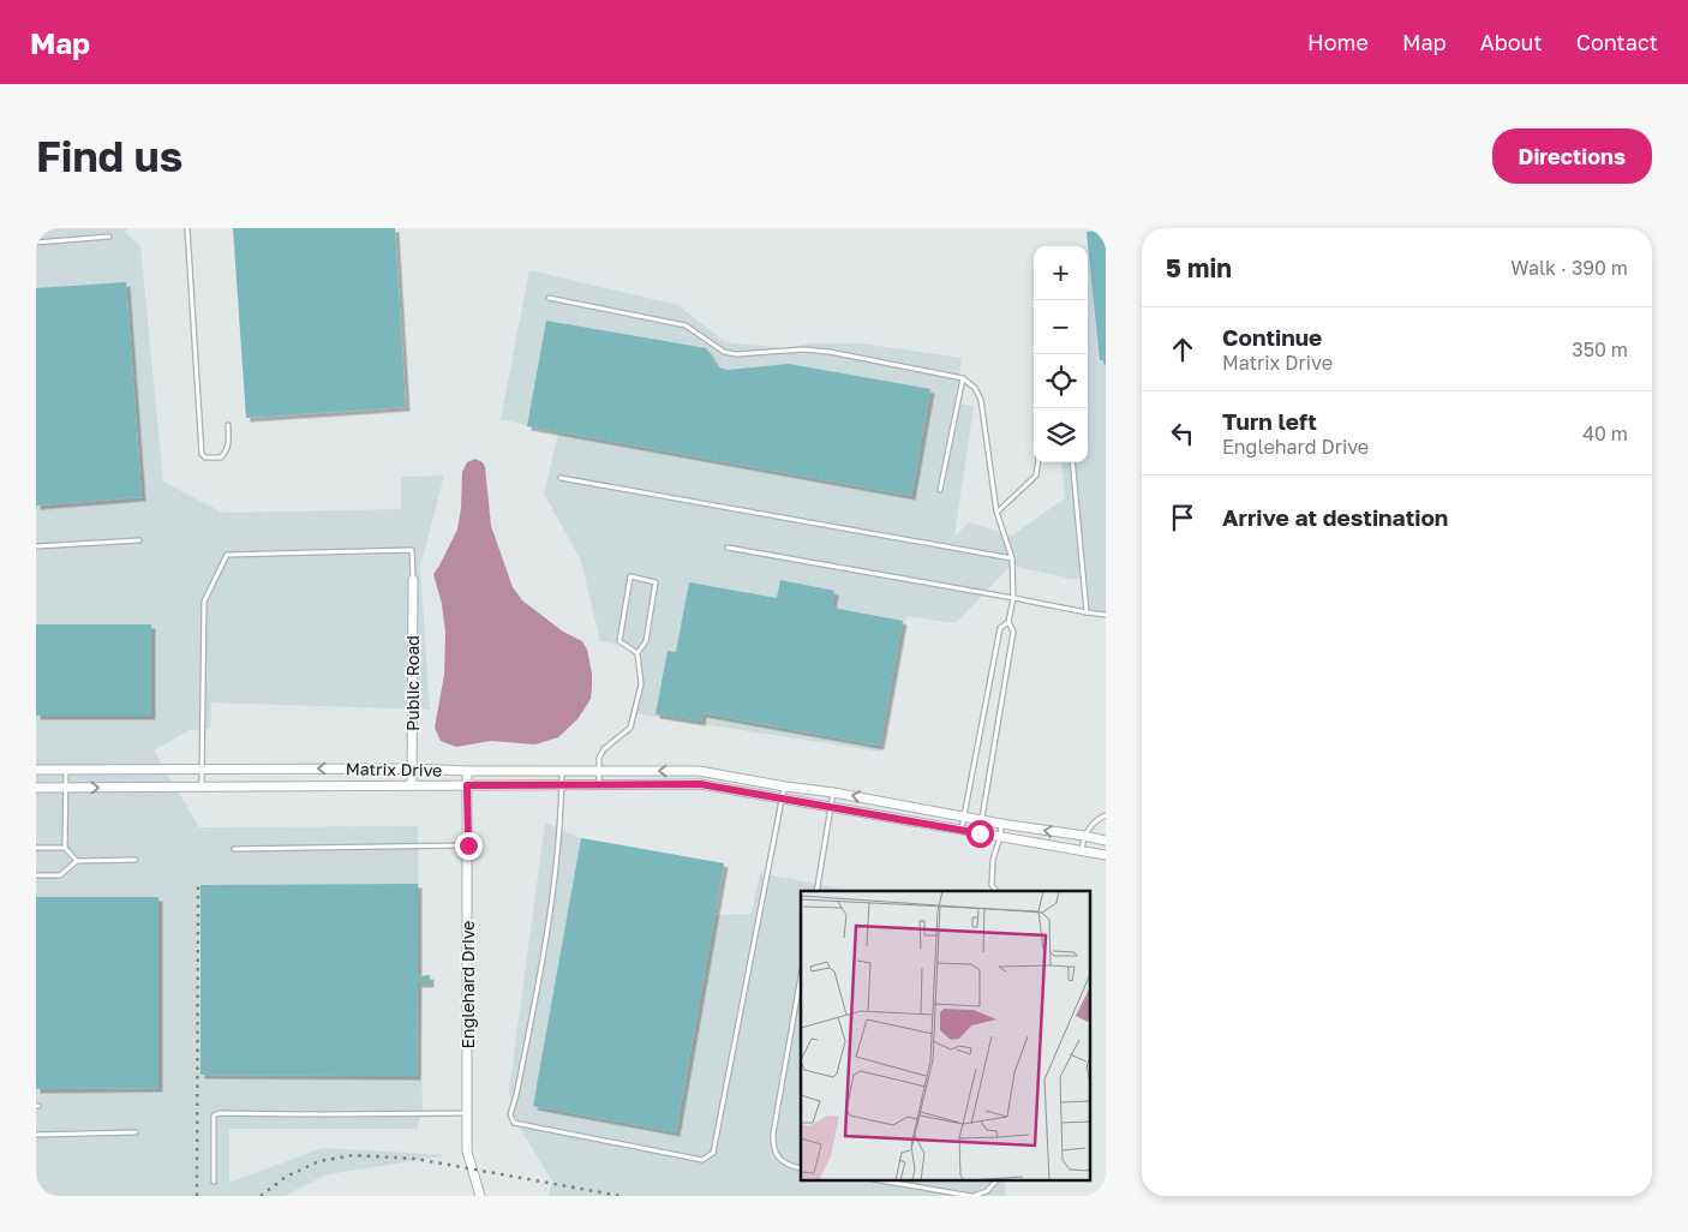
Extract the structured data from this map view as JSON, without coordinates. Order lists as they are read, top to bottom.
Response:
{
  "streets": {
    "street": ["Public Road", "Matrix Drive", "Englehard Drive"]
  },
  "crossings": [
    ["Public Road", "Matrix Drive"],
    ["Matrix Drive", "Englehard Drive"]
  ],
  "page": {
    "header": "Map",
    "nav": [
      "Home",
      "Map",
      "About",
      "Contact"
    ],
    "buttons": "Directions",
    "title": "Find us",
    "heading": ["5 min", "Walk · 390 m"],
    "map_buttons": ["+", "−"],
    "list": [
      ["Continue", "Matrix Drive", "350 m"],
      ["Turn left", "Englehard Drive", "40 m"],
      "Arrive at destination"
    ]
  }
}
